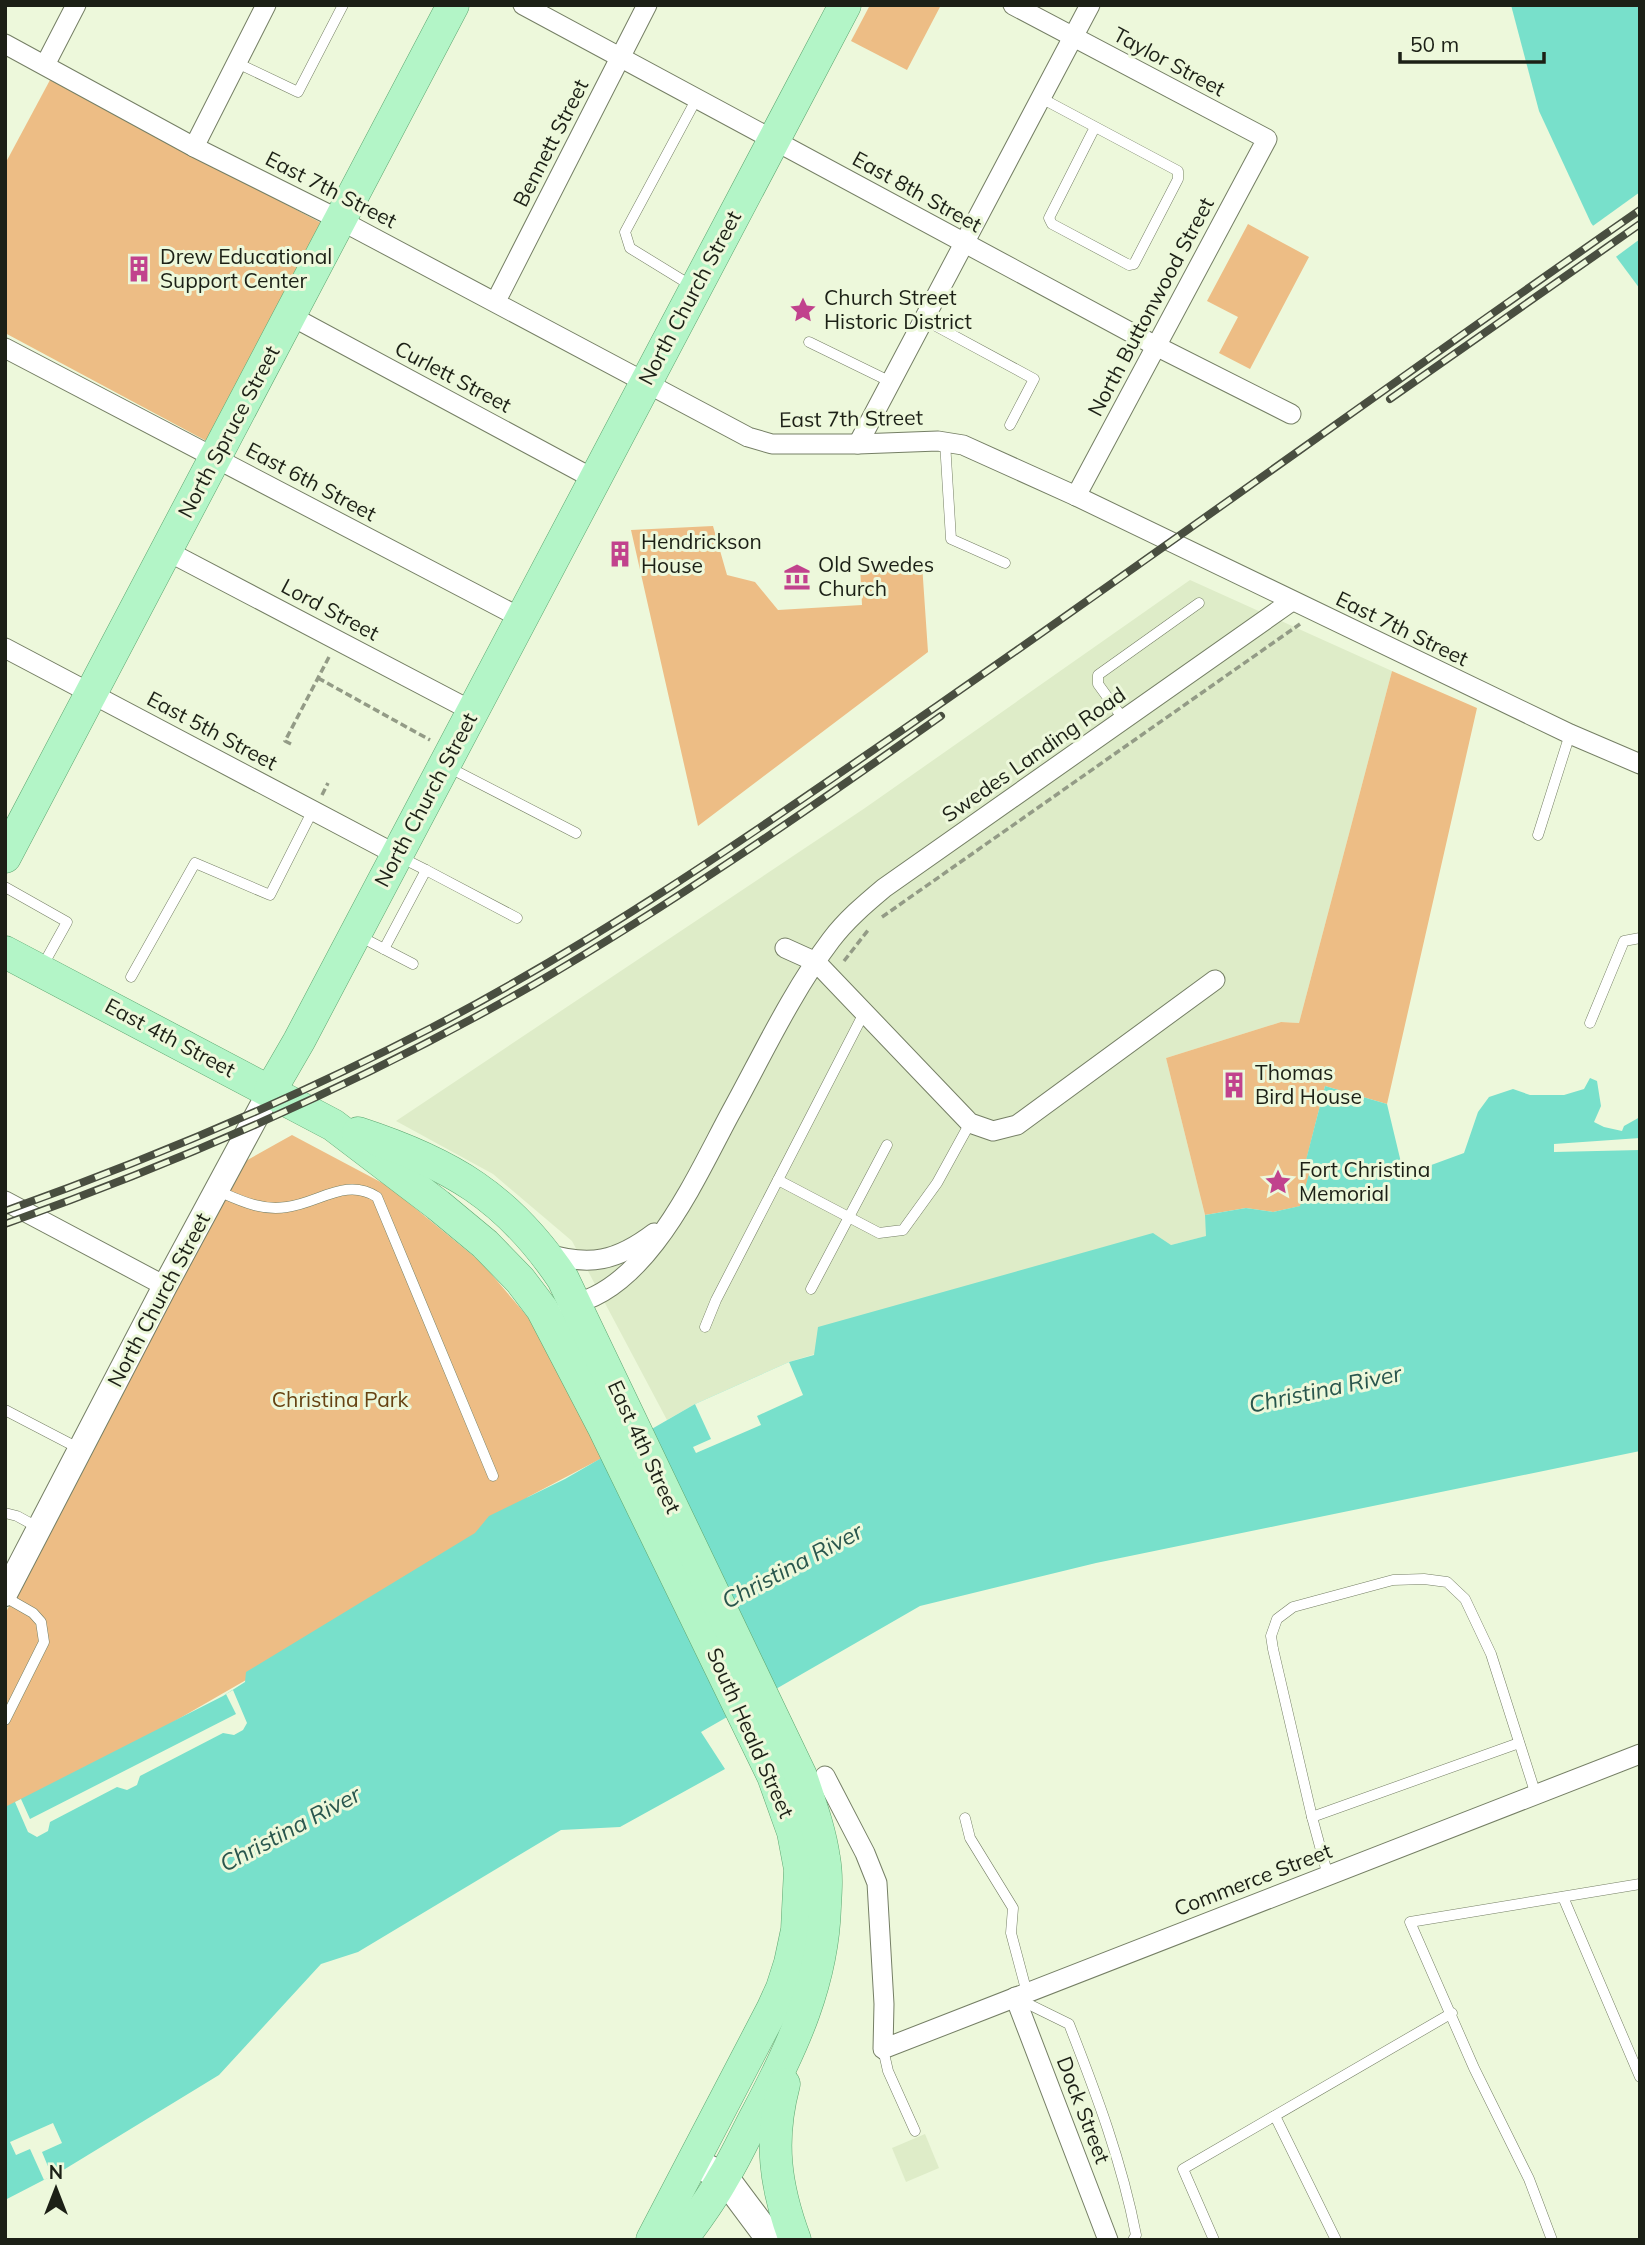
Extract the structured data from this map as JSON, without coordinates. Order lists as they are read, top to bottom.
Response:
{
  "streets": {
    "main road": [
      "North Church Street",
      "North Spruce Street",
      "East 4th Street",
      "South Heald Street"
    ],
    "street": [
      "Taylor Street",
      "Bennett Street",
      "East 7th Street",
      "East 8th Street",
      "North Buttonwood Street",
      "Curlett Street",
      "East 6th Street",
      "Lord Street",
      "East 5th Street",
      "Swedes Landing Road",
      "Commerce Street",
      "Dock Street"
    ]
  },
  "crossings": [
    ["Taylor Street", "North Buttonwood Street"],
    ["Bennett Street", "East 7th Street"],
    ["Bennett Street", "East 8th Street"],
    ["East 7th Street", "North Church Street"],
    ["East 7th Street", "North Buttonwood Street"],
    ["East 7th Street", "North Spruce Street"],
    ["East 7th Street", "Swedes Landing Road"],
    ["East 8th Street", "North Church Street"],
    ["East 8th Street", "North Buttonwood Street"],
    ["North Church Street", "Curlett Street"],
    ["North Church Street", "East 6th Street"],
    ["North Church Street", "Lord Street"],
    ["North Church Street", "East 5th Street"],
    ["North Church Street", "East 4th Street"],
    ["Curlett Street", "North Spruce Street"],
    ["North Spruce Street", "East 6th Street"],
    ["North Spruce Street", "Lord Street"],
    ["North Spruce Street", "East 5th Street"],
    ["Swedes Landing Road", "East 4th Street"],
    ["East 4th Street", "South Heald Street"],
    ["Commerce Street", "Dock Street"]
  ],
  "water": ["Christina River"],
  "parks": ["Christina Park"],
  "places": {
    "building": ["Drew Educational Support Center", "Hendrickson House", "Thomas Bird House"],
    "place": ["Church Street Historic District", "Fort Christina Memorial"],
    "museum": ["Old Swedes Church"]
  },
  "scale_bar": "50 m",
  "north": "top"
}
